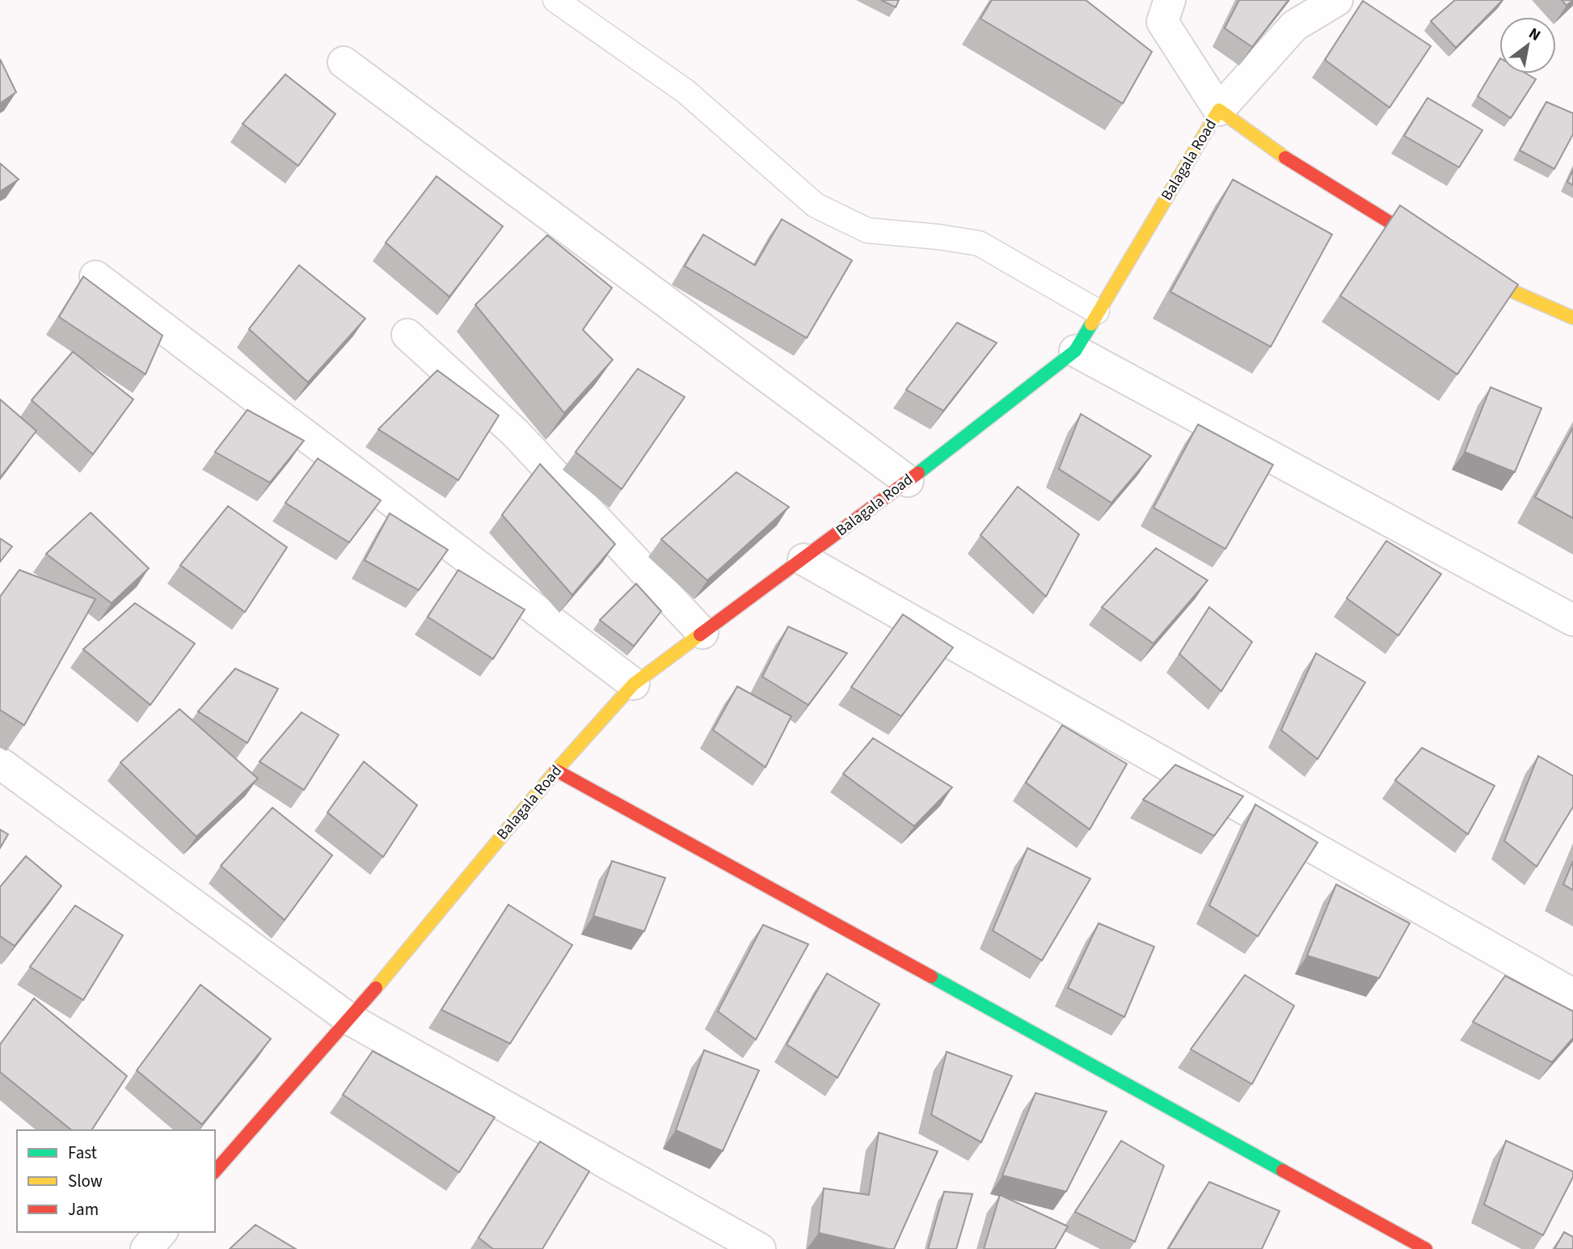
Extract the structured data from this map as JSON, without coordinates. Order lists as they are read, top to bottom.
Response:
{
  "streets": {
    "street": ["Balagala Road"]
  },
  "legend": ["Fast", "Slow", "Jam"],
  "north": "top right"
}
